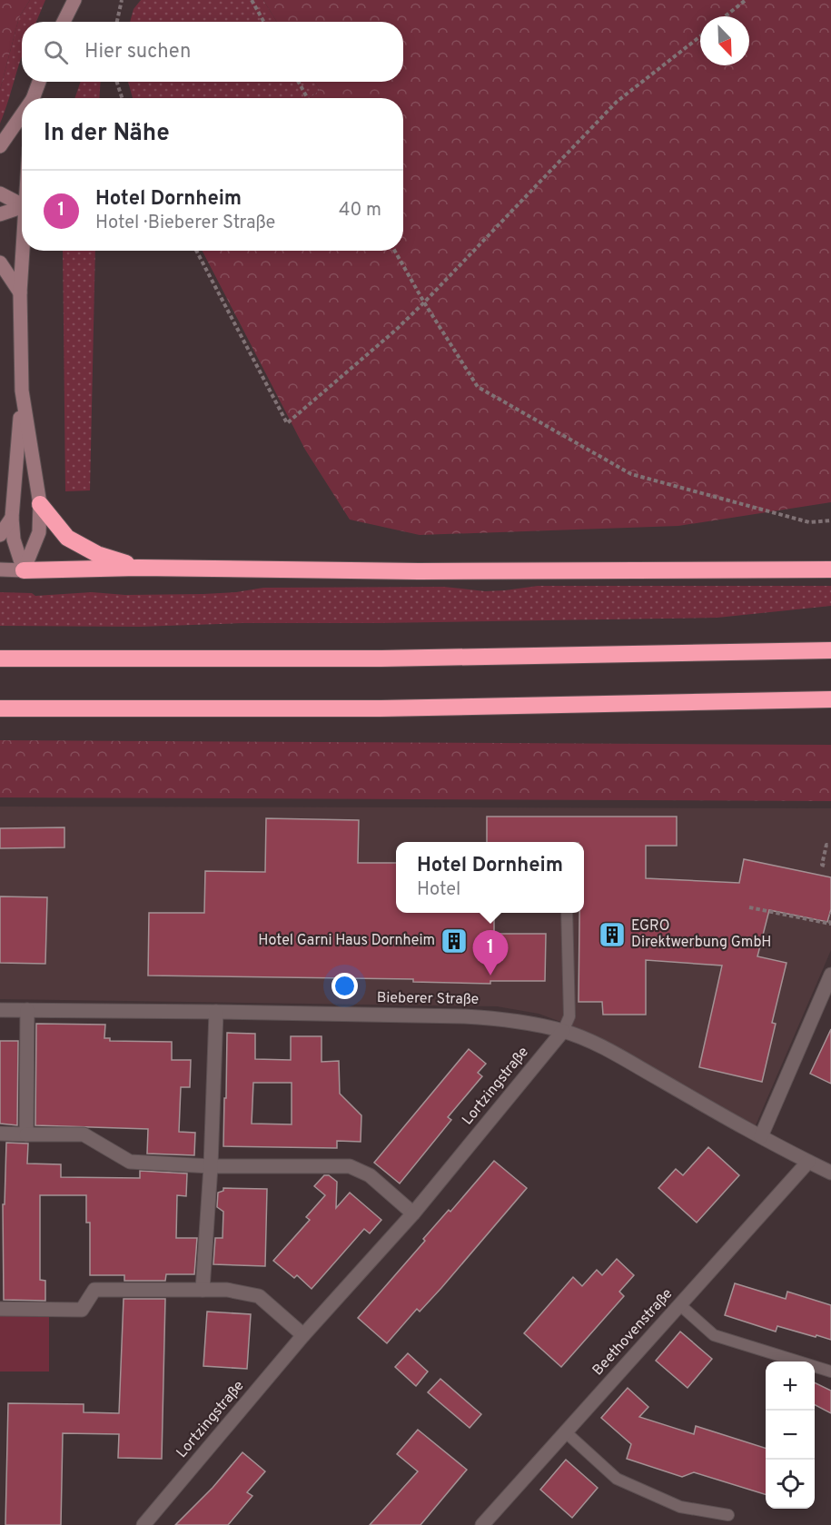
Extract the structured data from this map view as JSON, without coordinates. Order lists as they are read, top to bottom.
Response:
{
  "streets": {
    "street": ["Bieberer Straße", "Lortzingstraße", "Beethovenstraße"]
  },
  "crossings": [
    ["Bieberer Straße", "Lortzingstraße"],
    ["Bieberer Straße", "Beethovenstraße"]
  ],
  "places": {
    "building": ["EGRO Direktwerbung GmbH", "Hotel Garni Haus Dornheim"]
  },
  "north": "bottom right",
  "page": {
    "search": "Hier suchen",
    "heading": "In der Nähe",
    "list": [
      {
        "mark": "1",
        "name": "Hotel Dornheim",
        "note": "Hotel · Bieberer Straße",
        "value": "40 m"
      }
    ],
    "popup": ["Hotel Dornheim", "Hotel"],
    "pins": "1",
    "map_buttons": ["+", "−"]
  }
}
